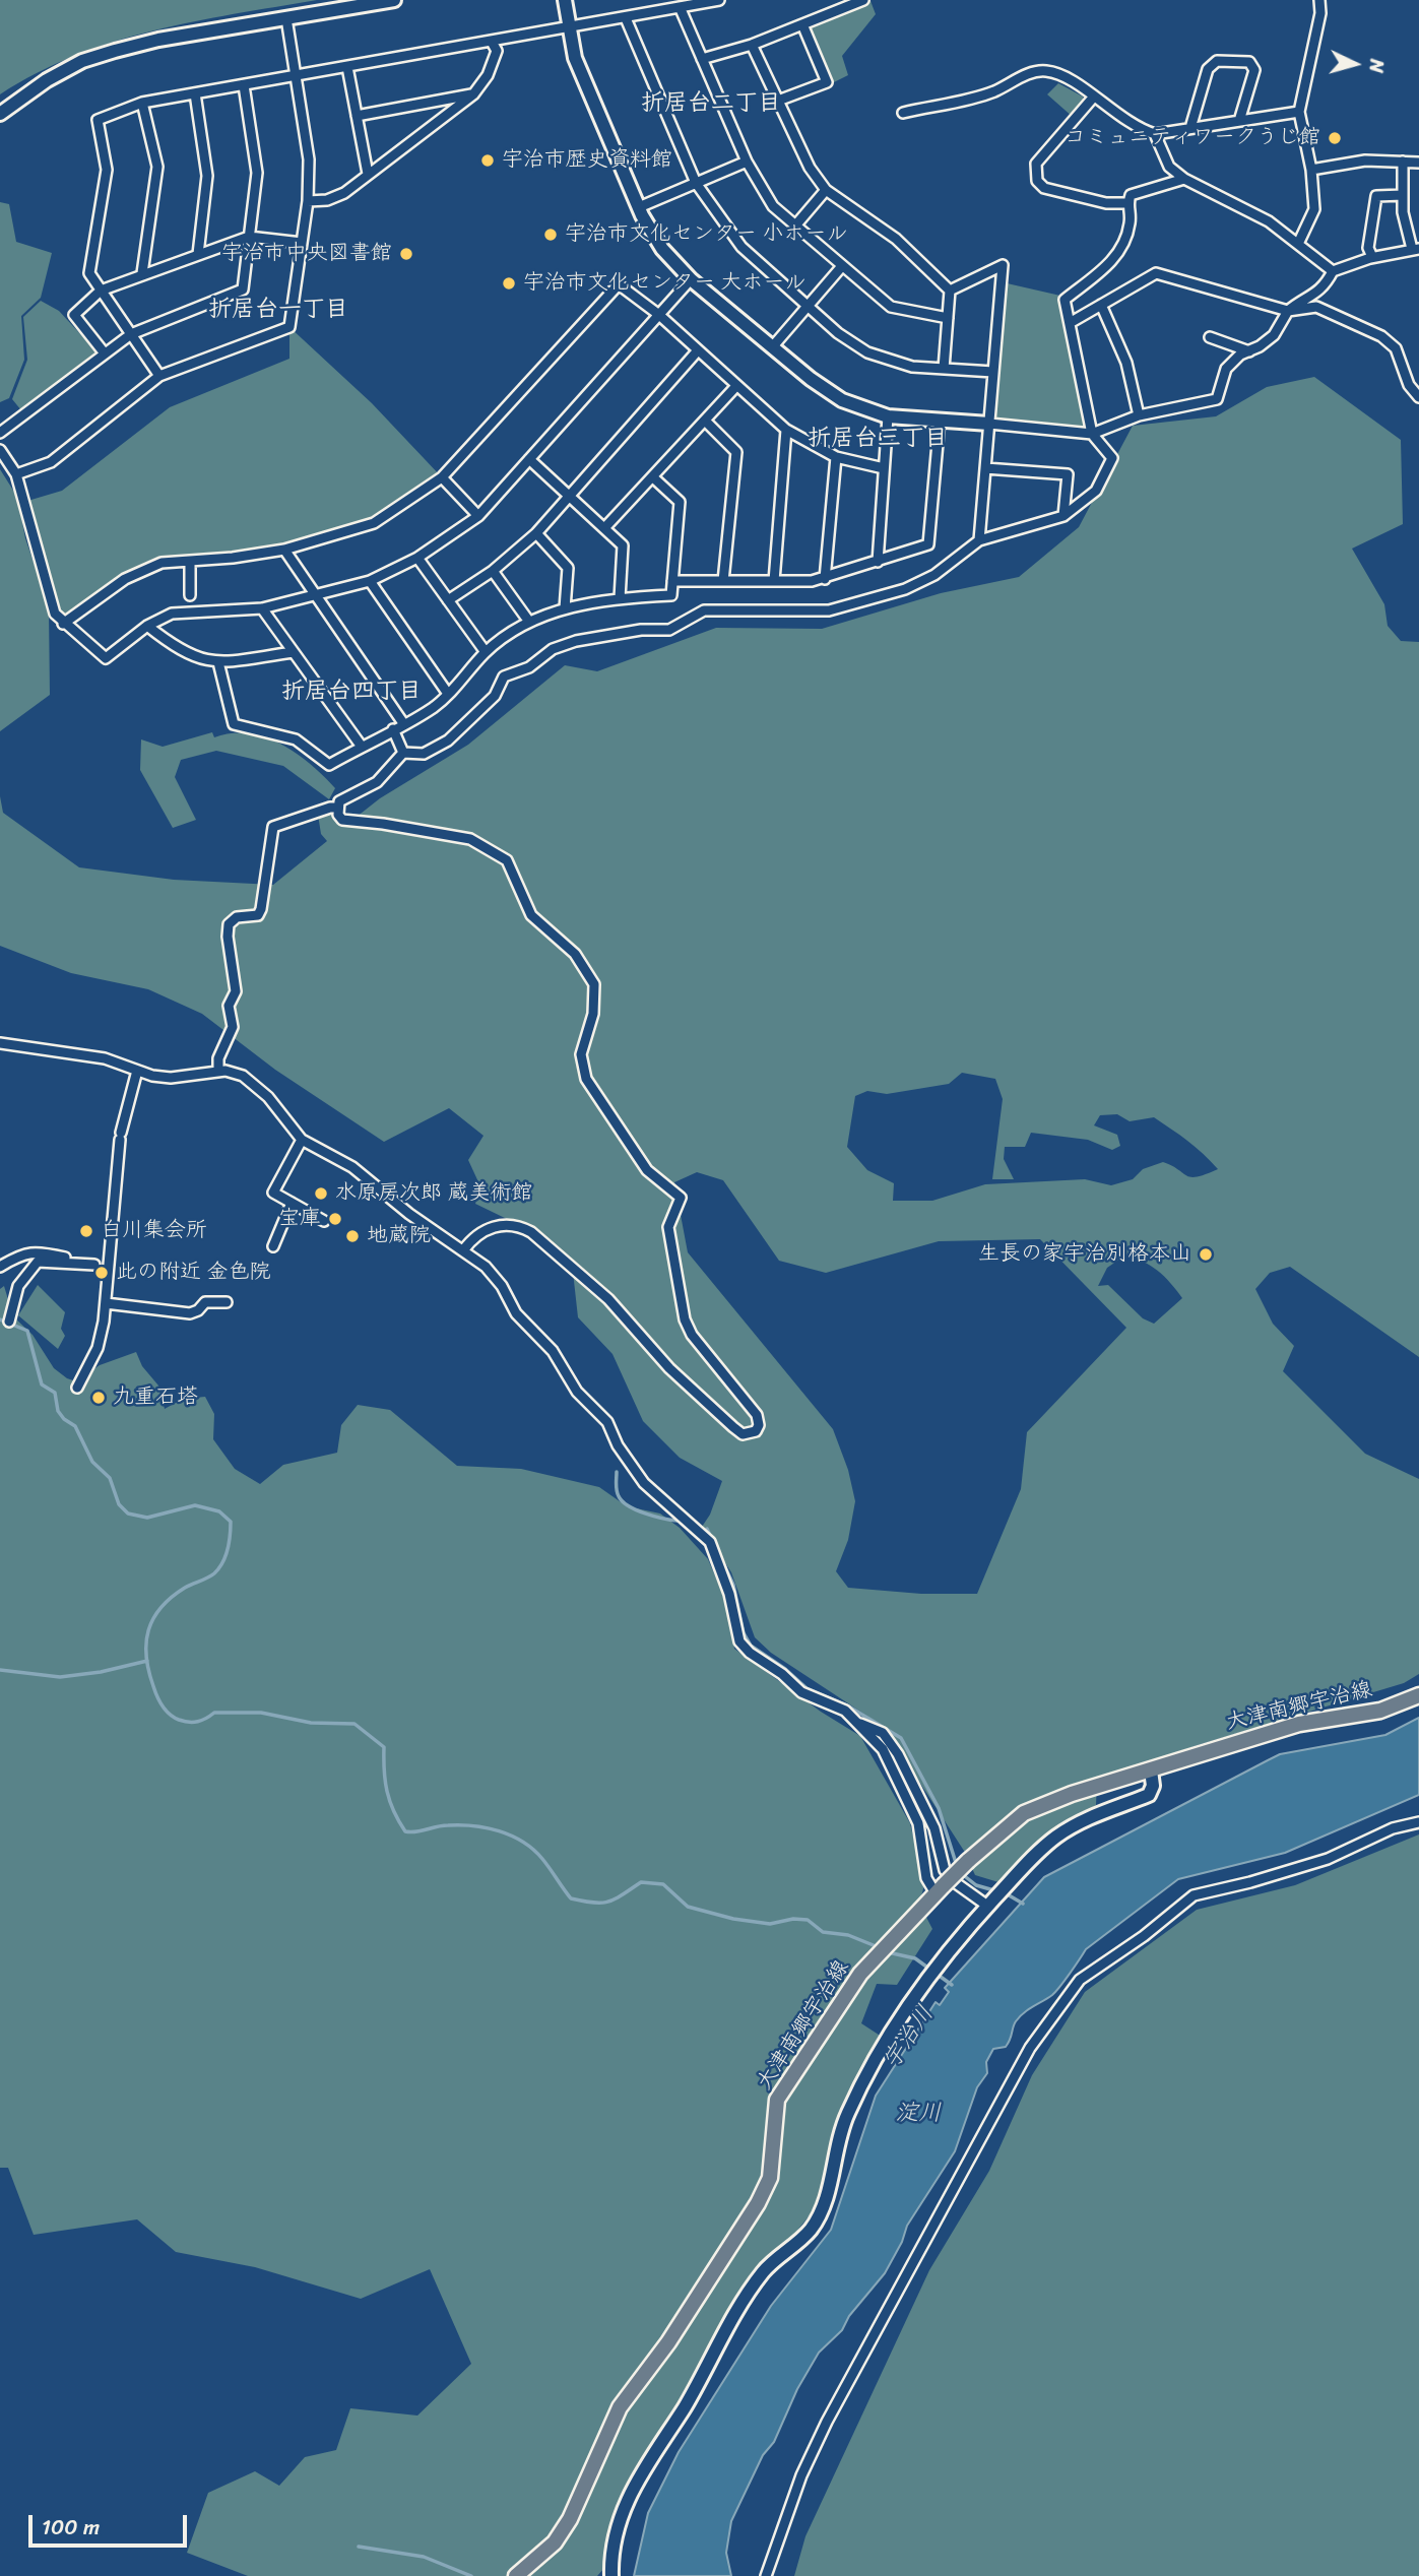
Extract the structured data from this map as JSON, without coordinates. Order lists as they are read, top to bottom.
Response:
{
  "streets": {
    "main road": ["大津南郷宇治線"]
  },
  "districts": [
    "折居台二丁目",
    "折居台一丁目",
    "折居台三丁目",
    "折居台四丁目"
  ],
  "water": ["宇治川", "淀川"],
  "places": [
    "コミュニティワークうじ館",
    "宇治市歴史資料館",
    "宇治市文化センター 小ホール",
    "宇治市中央図書館",
    "宇治市文化センター 大ホール",
    "水原房次郎 蔵美術館",
    "宝庫",
    "白川集会所",
    "地蔵院",
    "生長の家宇治別格本山",
    "此の附近 金色院",
    "九重石塔"
  ],
  "scale_bar": "100 m",
  "north": "right"
}
